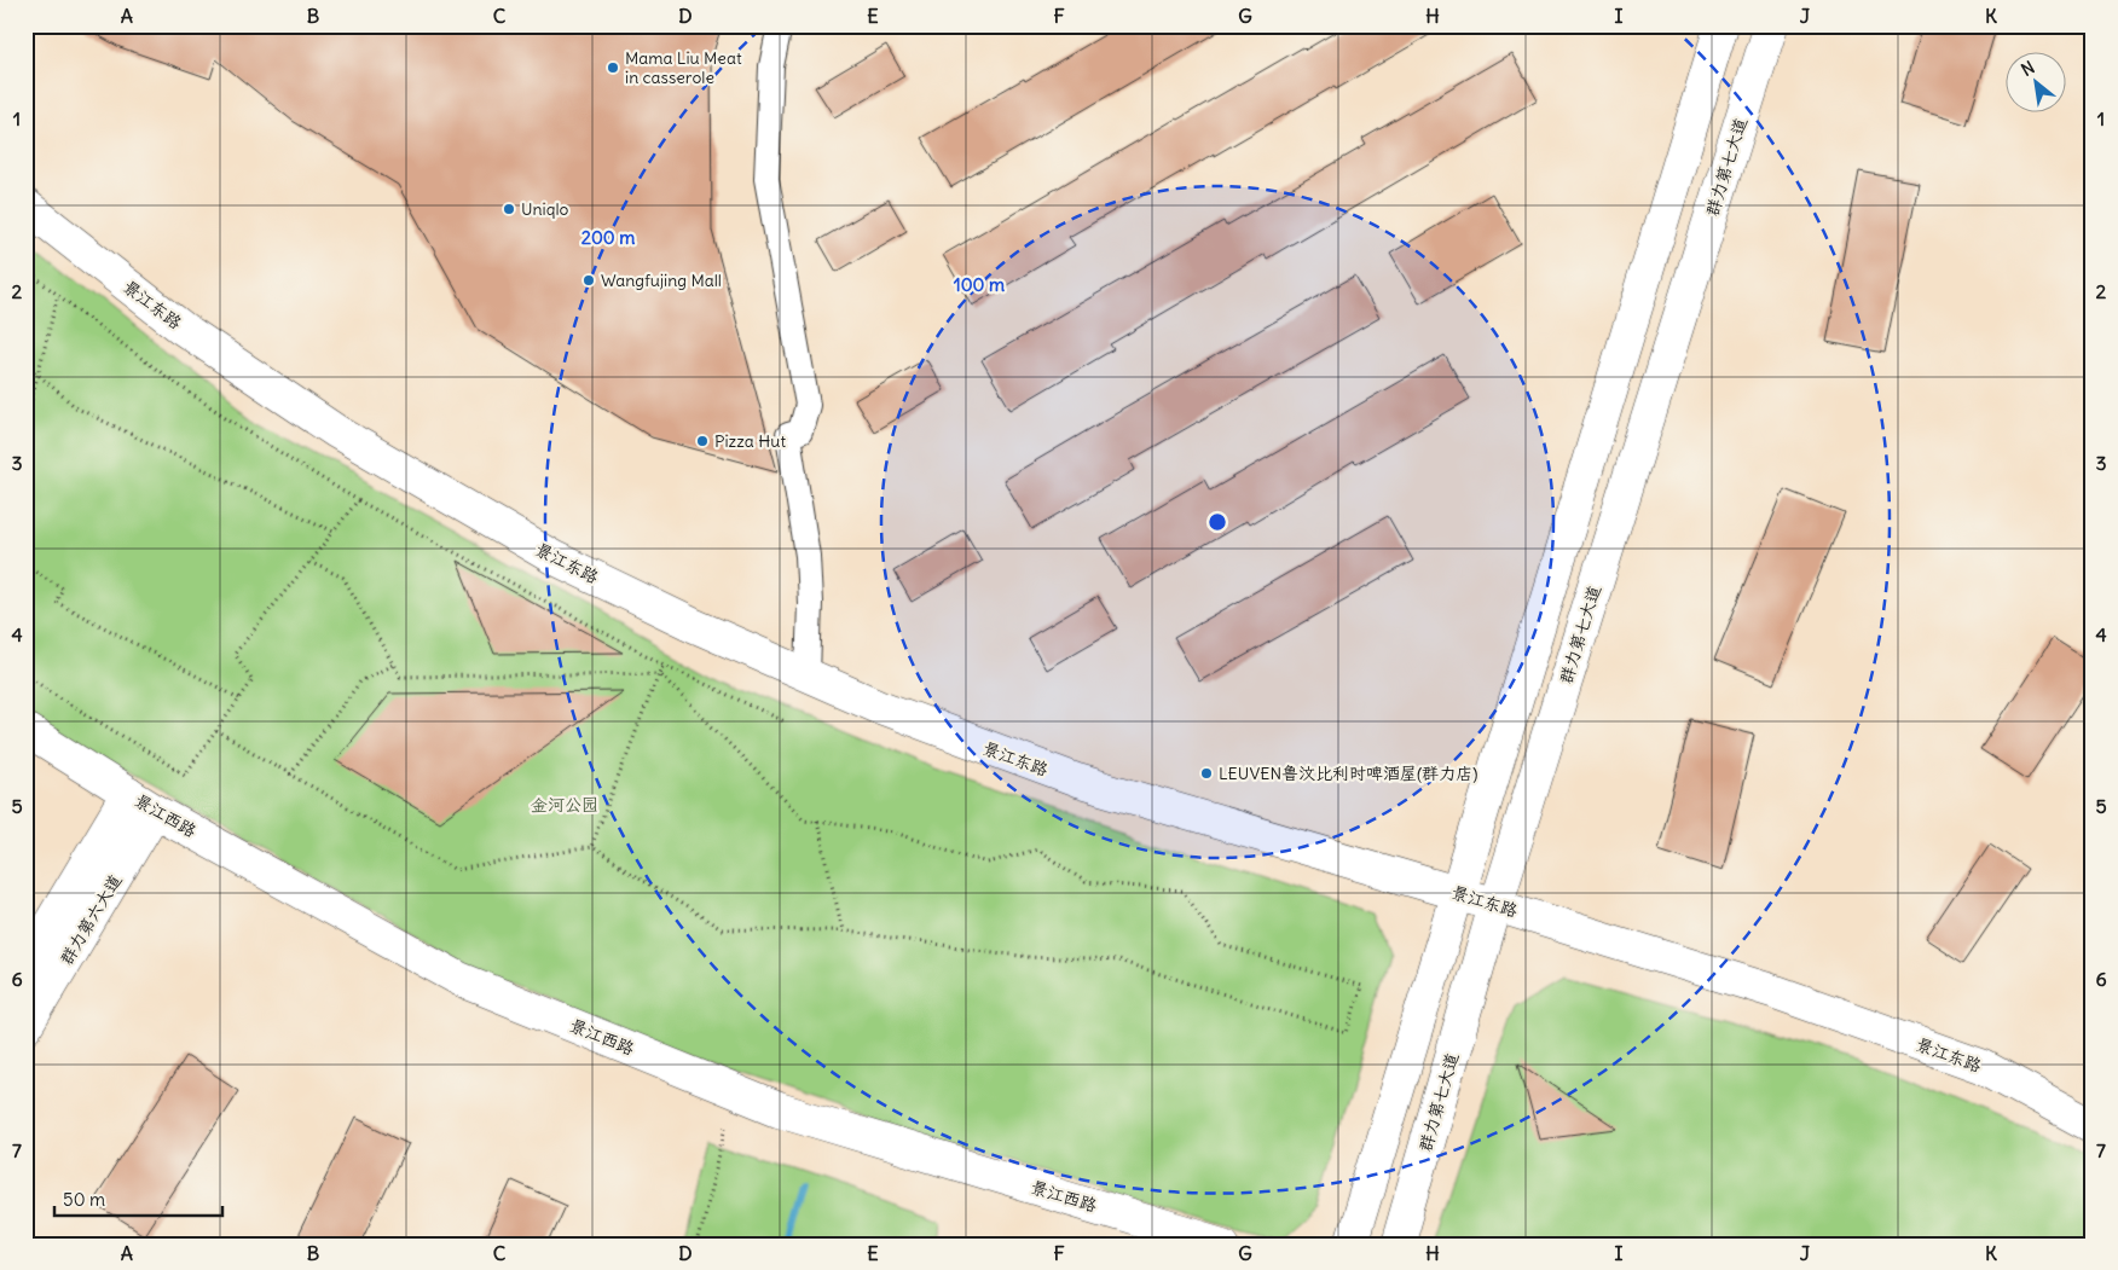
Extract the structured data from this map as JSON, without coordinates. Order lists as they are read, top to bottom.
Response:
{
  "streets": {
    "main road": [
      "群力第七大道",
      "景江东路",
      "景江西路",
      "群力第六大道"
    ]
  },
  "crossings": [
    ["群力第七大道", "景江东路"],
    ["景江西路", "群力第六大道"]
  ],
  "parks": ["金河公园"],
  "places": [
    "Mama Liu Meat in casserole",
    "Uniqlo",
    "Wangfujing Mall",
    "Pizza Hut",
    "LEUVEN鲁汶比利时啤酒屋(群力店)"
  ],
  "scale_bar": "50 m",
  "north": "top left",
  "grid": {
    "columns": [
      "A",
      "B",
      "C",
      "D",
      "E",
      "F",
      "G",
      "H",
      "I",
      "J",
      "K"
    ],
    "rows": [
      "1",
      "2",
      "3",
      "4",
      "5",
      "6",
      "7"
    ]
  },
  "rings": ["200 m", "100 m"]
}
